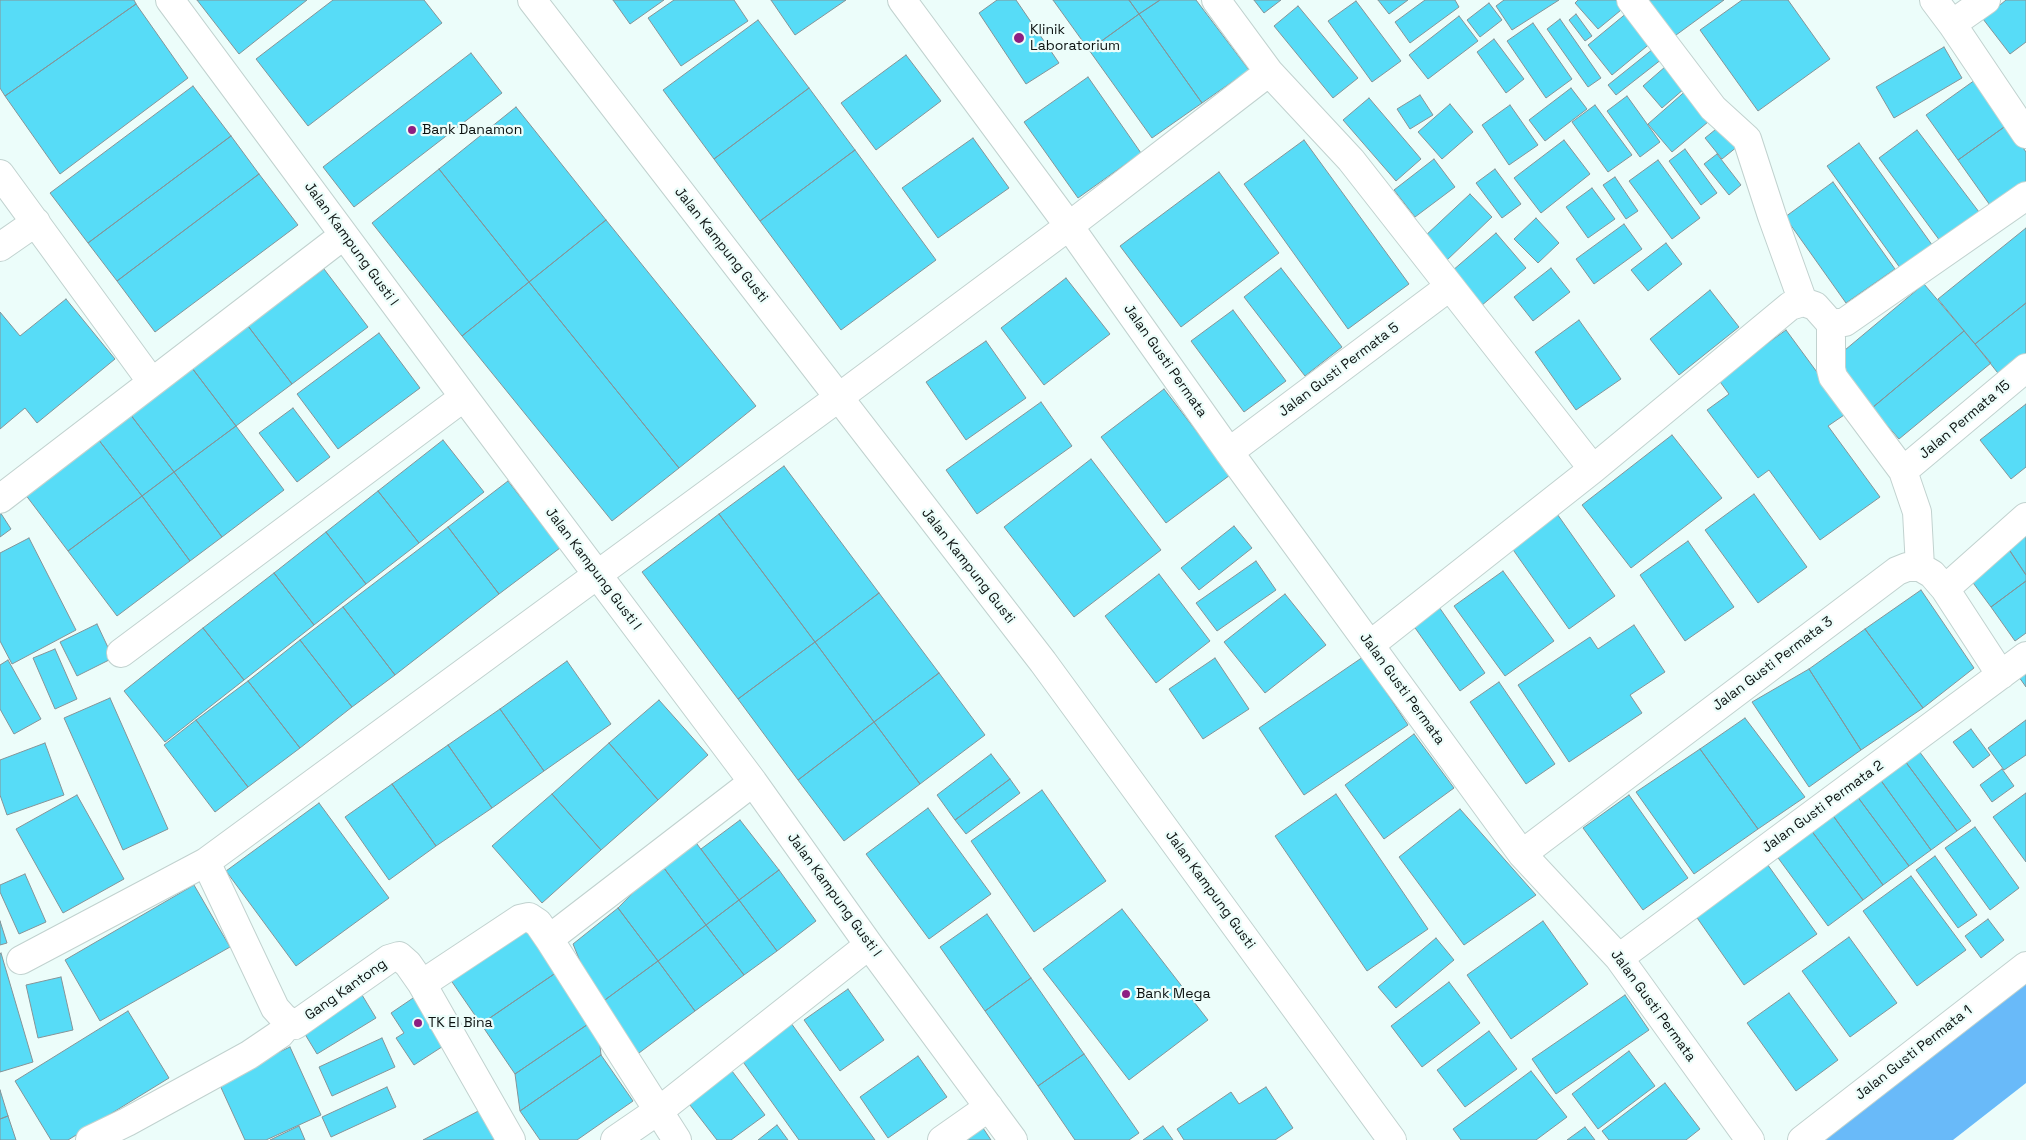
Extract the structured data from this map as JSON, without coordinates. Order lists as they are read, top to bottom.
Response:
{
  "streets": {
    "street": [
      "Jalan Kampung Gusti I",
      "Jalan Kampung Gusti",
      "Jalan Gusti Permata",
      "Jalan Gusti Permata 5",
      "Jalan Permata 15",
      "Jalan Gusti Permata 3",
      "Jalan Gusti Permata 2",
      "Gang Kantong",
      "Jalan Gusti Permata 1"
    ]
  },
  "crossings": [
    ["Jalan Gusti Permata", "Jalan Gusti Permata 5"],
    ["Jalan Gusti Permata", "Jalan Gusti Permata 3"],
    ["Jalan Gusti Permata", "Jalan Gusti Permata 2"]
  ],
  "places": [
    "Klinik Laboratorium",
    "Bank Danamon",
    "Bank Mega",
    "TK El Bina"
  ]
}
